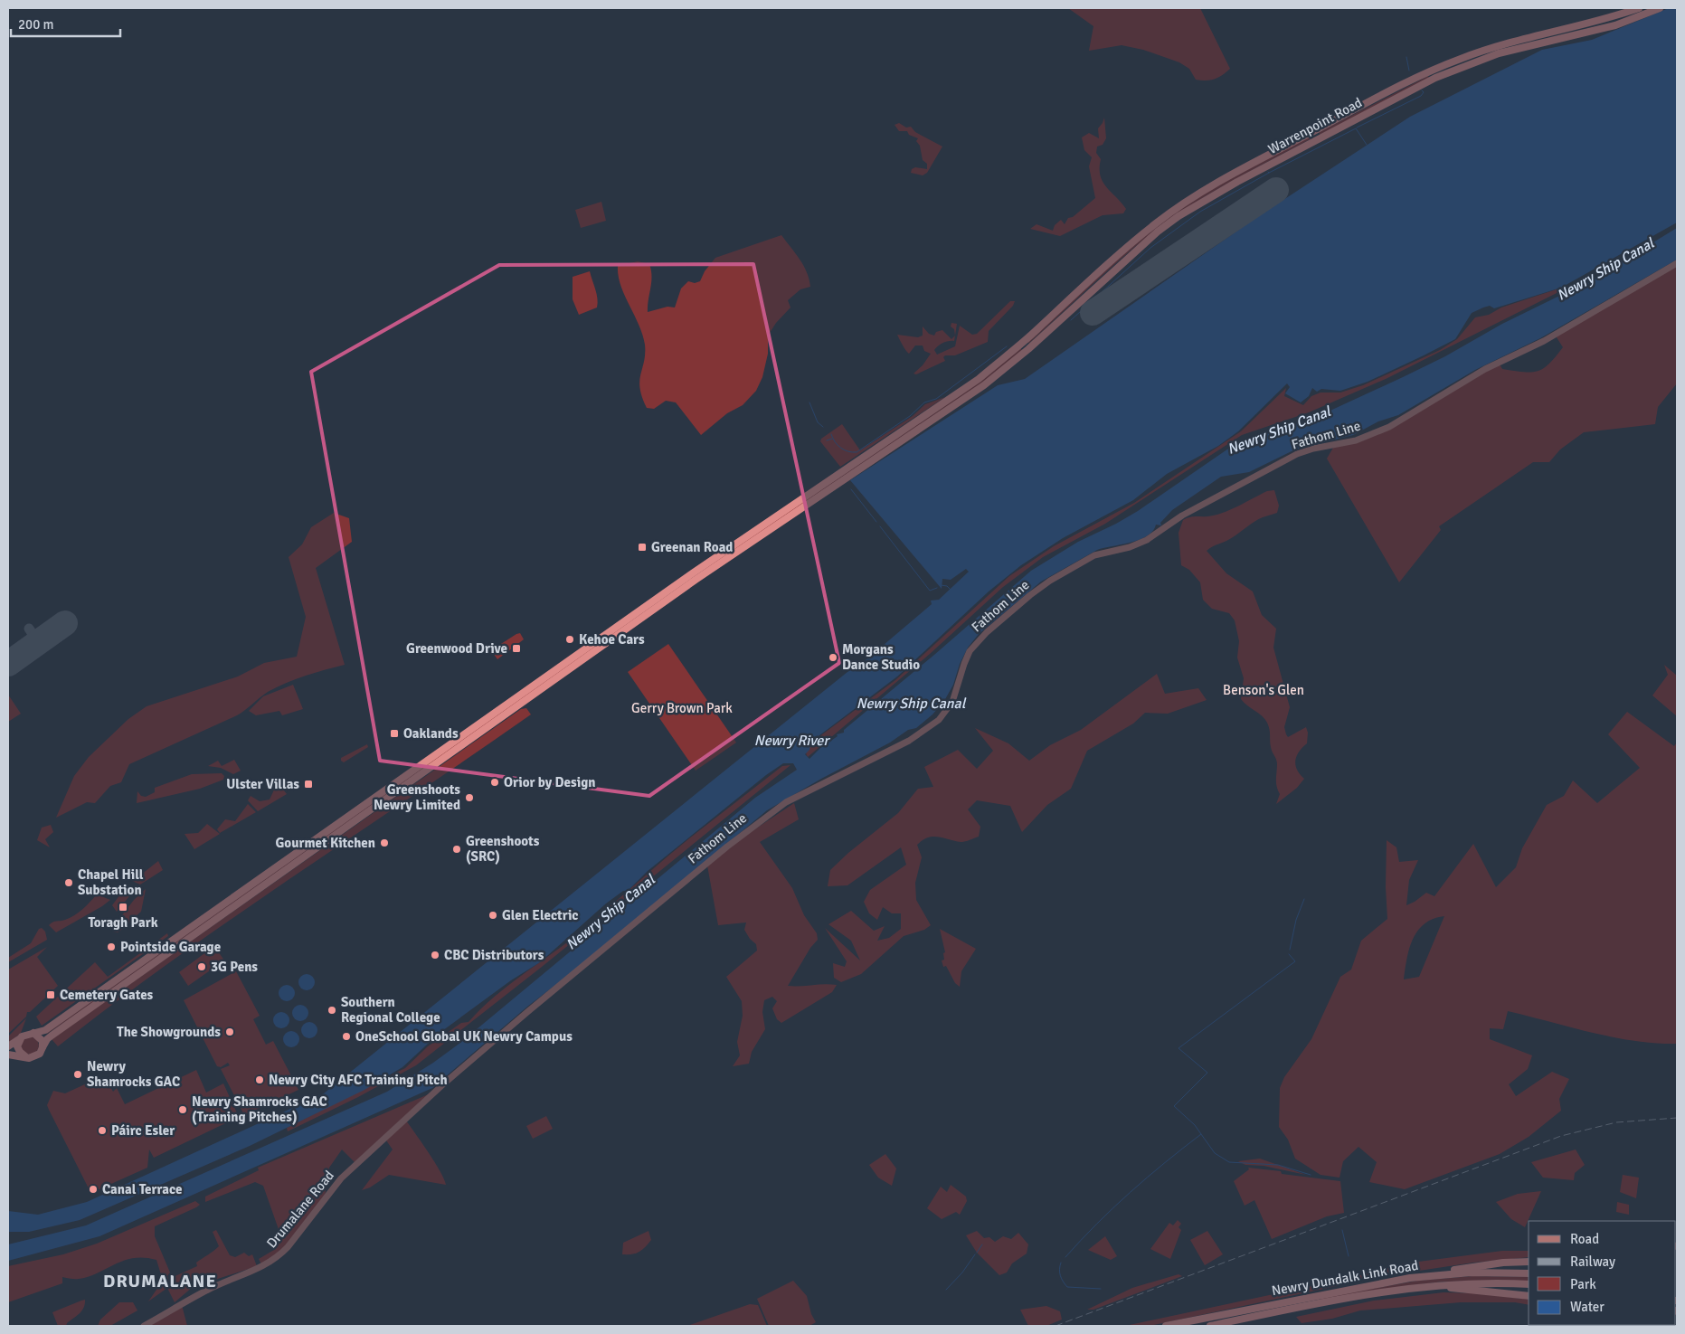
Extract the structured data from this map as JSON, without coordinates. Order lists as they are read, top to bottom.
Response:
{
  "streets": {
    "highway": ["Warrenpoint Road", "Newry Dundalk Link Road"],
    "main road": ["Fathom Line", "Drumalane Road"]
  },
  "crossings": [
    ["Fathom Line", "Drumalane Road"]
  ],
  "districts": ["DRUMALANE"],
  "water": ["Newry Ship Canal", "Newry River"],
  "parks": ["Benson's Glen", "Gerry Brown Park"],
  "places": {
    "transit": [
      "Greenan Road",
      "Greenwood Drive",
      "Oaklands",
      "Ulster Villas",
      "Toragh Park",
      "Cemetery Gates"
    ],
    "other": [
      "Kehoe Cars",
      "Morgans Dance Studio",
      "Orior by Design",
      "Greenshoots Newry Limited",
      "Gourmet Kitchen",
      "Greenshoots (SRC)",
      "Chapel Hill Substation",
      "Glen Electric",
      "Pointside Garage",
      "CBC Distributors",
      "3G Pens",
      "Southern Regional College",
      "The Showgrounds",
      "OneSchool Global UK Newry Campus",
      "Newry Shamrocks GAC",
      "Newry City AFC Training Pitch",
      "Newry Shamrocks GAC (Training Pitches)",
      "Páirc Esler",
      "Canal Terrace"
    ]
  },
  "legend": [
    "Road",
    "Railway",
    "Park",
    "Water"
  ],
  "scale_bar": "200 m"
}
